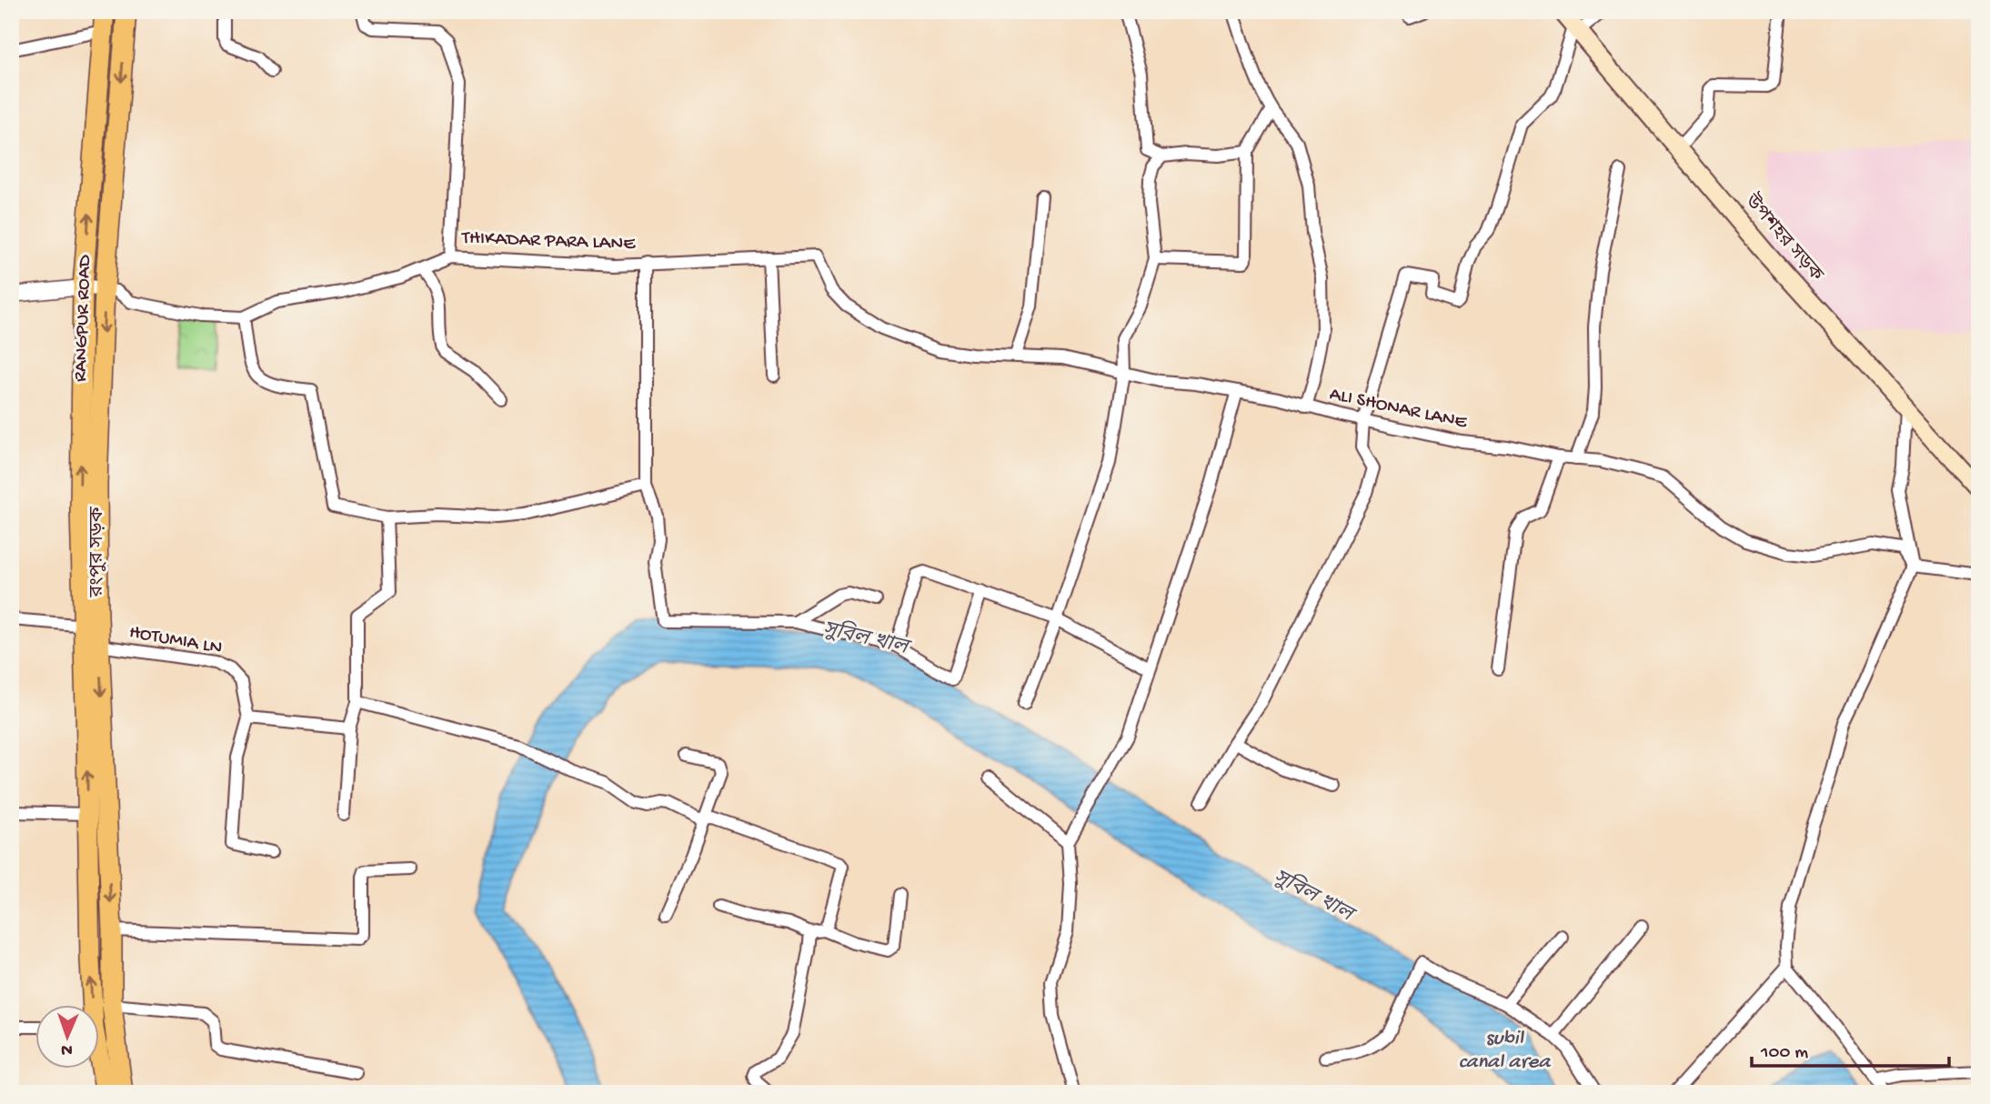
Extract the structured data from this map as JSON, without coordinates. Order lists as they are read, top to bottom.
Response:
{
  "streets": {
    "highway": ["RANGPUR ROAD", "রংপুর সড়ক"],
    "main road": ["উপশহর সড়ক"],
    "street": ["THIKADAR PARA LANE", "ALI SHONAR LANE", "HOTUMIA LN"]
  },
  "crossings": [
    ["THIKADAR PARA LANE", "ALI SHONAR LANE"],
    ["THIKADAR PARA LANE", "রংপুর সড়ক"],
    ["RANGPUR ROAD", "রংপুর সড়ক"],
    ["RANGPUR ROAD", "HOTUMIA LN"],
    ["রংপুর সড়ক", "HOTUMIA LN"]
  ],
  "one_way": ["RANGPUR ROAD"],
  "water": ["সুবিল খাল", "subil canal area"],
  "scale_bar": "100 m",
  "north": "bottom"
}
